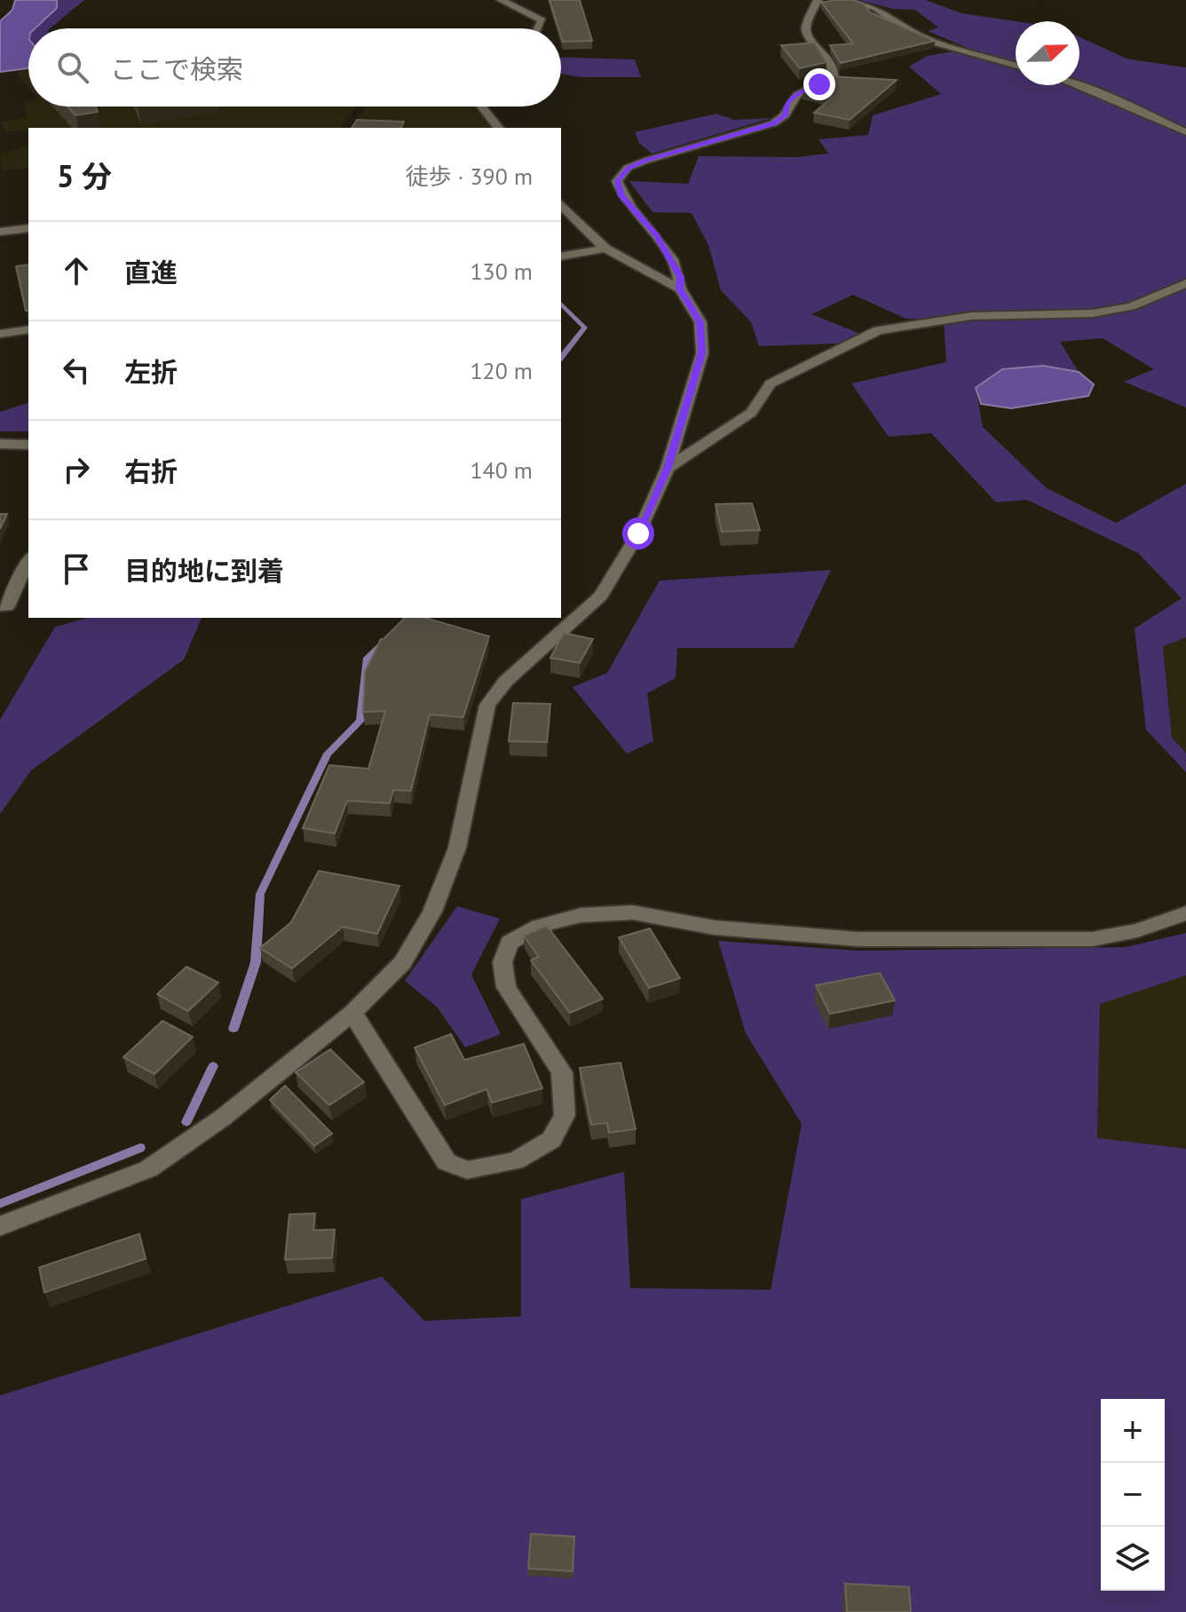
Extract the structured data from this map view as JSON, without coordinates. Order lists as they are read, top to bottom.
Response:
{
  "north": "right",
  "page": {
    "search": "ここで検索",
    "heading": ["5 分", "徒歩 · 390 m"],
    "list": [
      ["直進", "130 m"],
      ["左折", "120 m"],
      ["右折", "140 m"],
      "目的地に到着"
    ],
    "map_buttons": ["+", "−"]
  }
}
